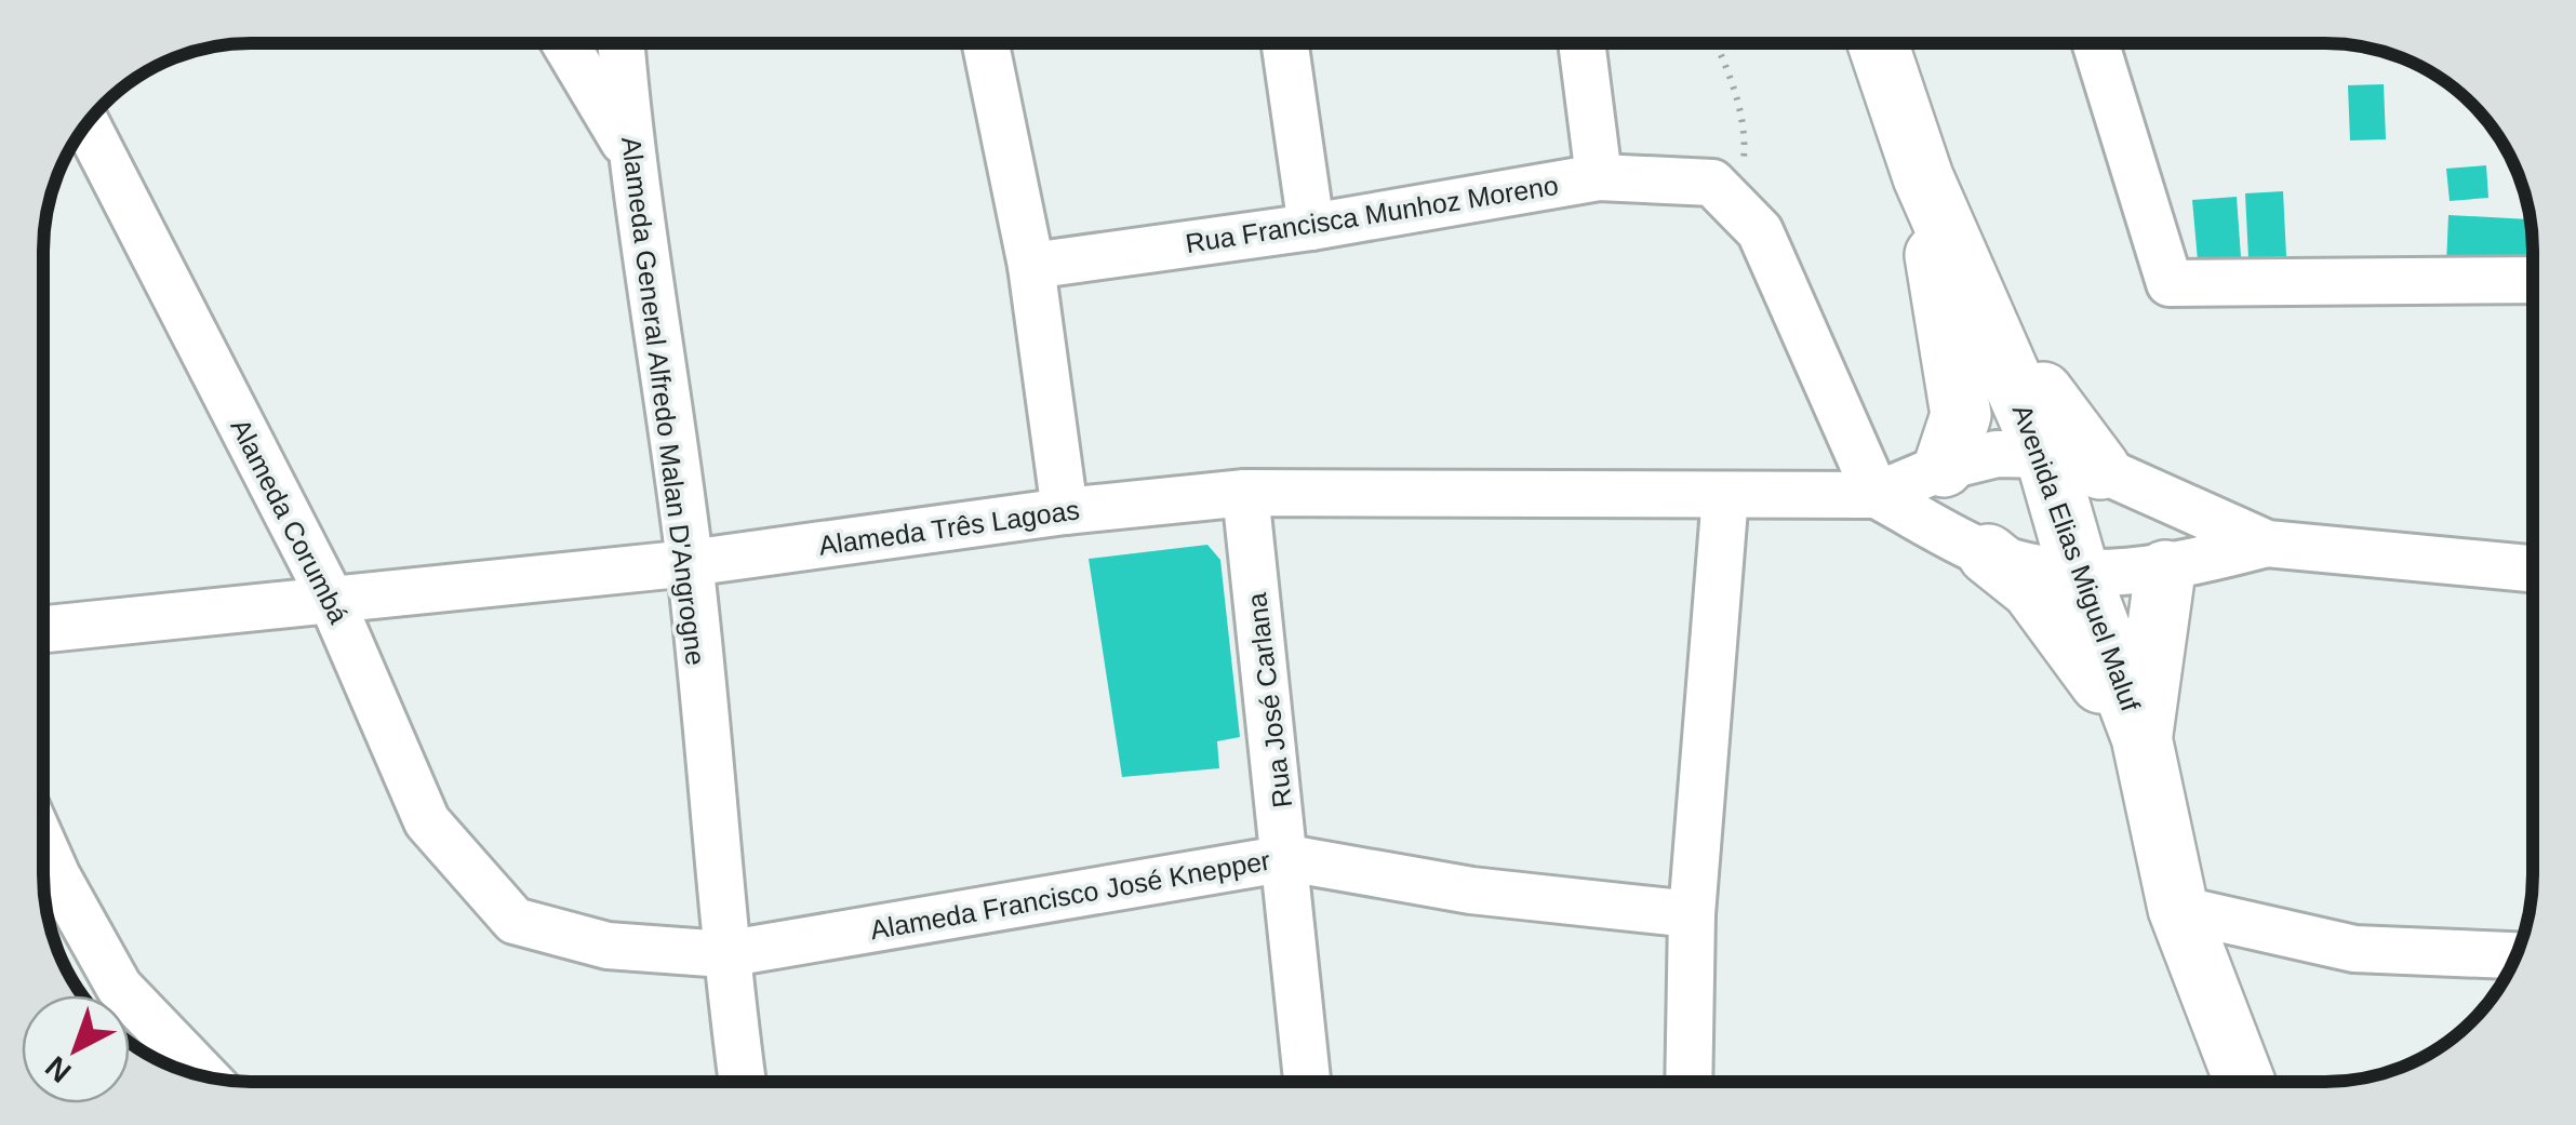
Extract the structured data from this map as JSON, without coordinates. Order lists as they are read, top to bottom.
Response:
{
  "streets": {
    "main road": ["Avenida Elias Miguel Maluf"],
    "street": [
      "Rua Francisca Munhoz Moreno",
      "Alameda General Alfredo Malan D'Angrogne",
      "Alameda Corumbá",
      "Alameda Três Lagoas",
      "Rua José Carlana",
      "Alameda Francisco José Knepper"
    ]
  },
  "crossings": [
    ["Alameda General Alfredo Malan D'Angrogne", "Alameda Três Lagoas"],
    ["Alameda General Alfredo Malan D'Angrogne", "Alameda Francisco José Knepper"],
    ["Alameda Corumbá", "Alameda Três Lagoas"],
    ["Alameda Corumbá", "Alameda Francisco José Knepper"],
    ["Alameda Três Lagoas", "Avenida Elias Miguel Maluf"],
    ["Alameda Três Lagoas", "Rua José Carlana"],
    ["Rua José Carlana", "Alameda Francisco José Knepper"]
  ],
  "north": "bottom left"
}
